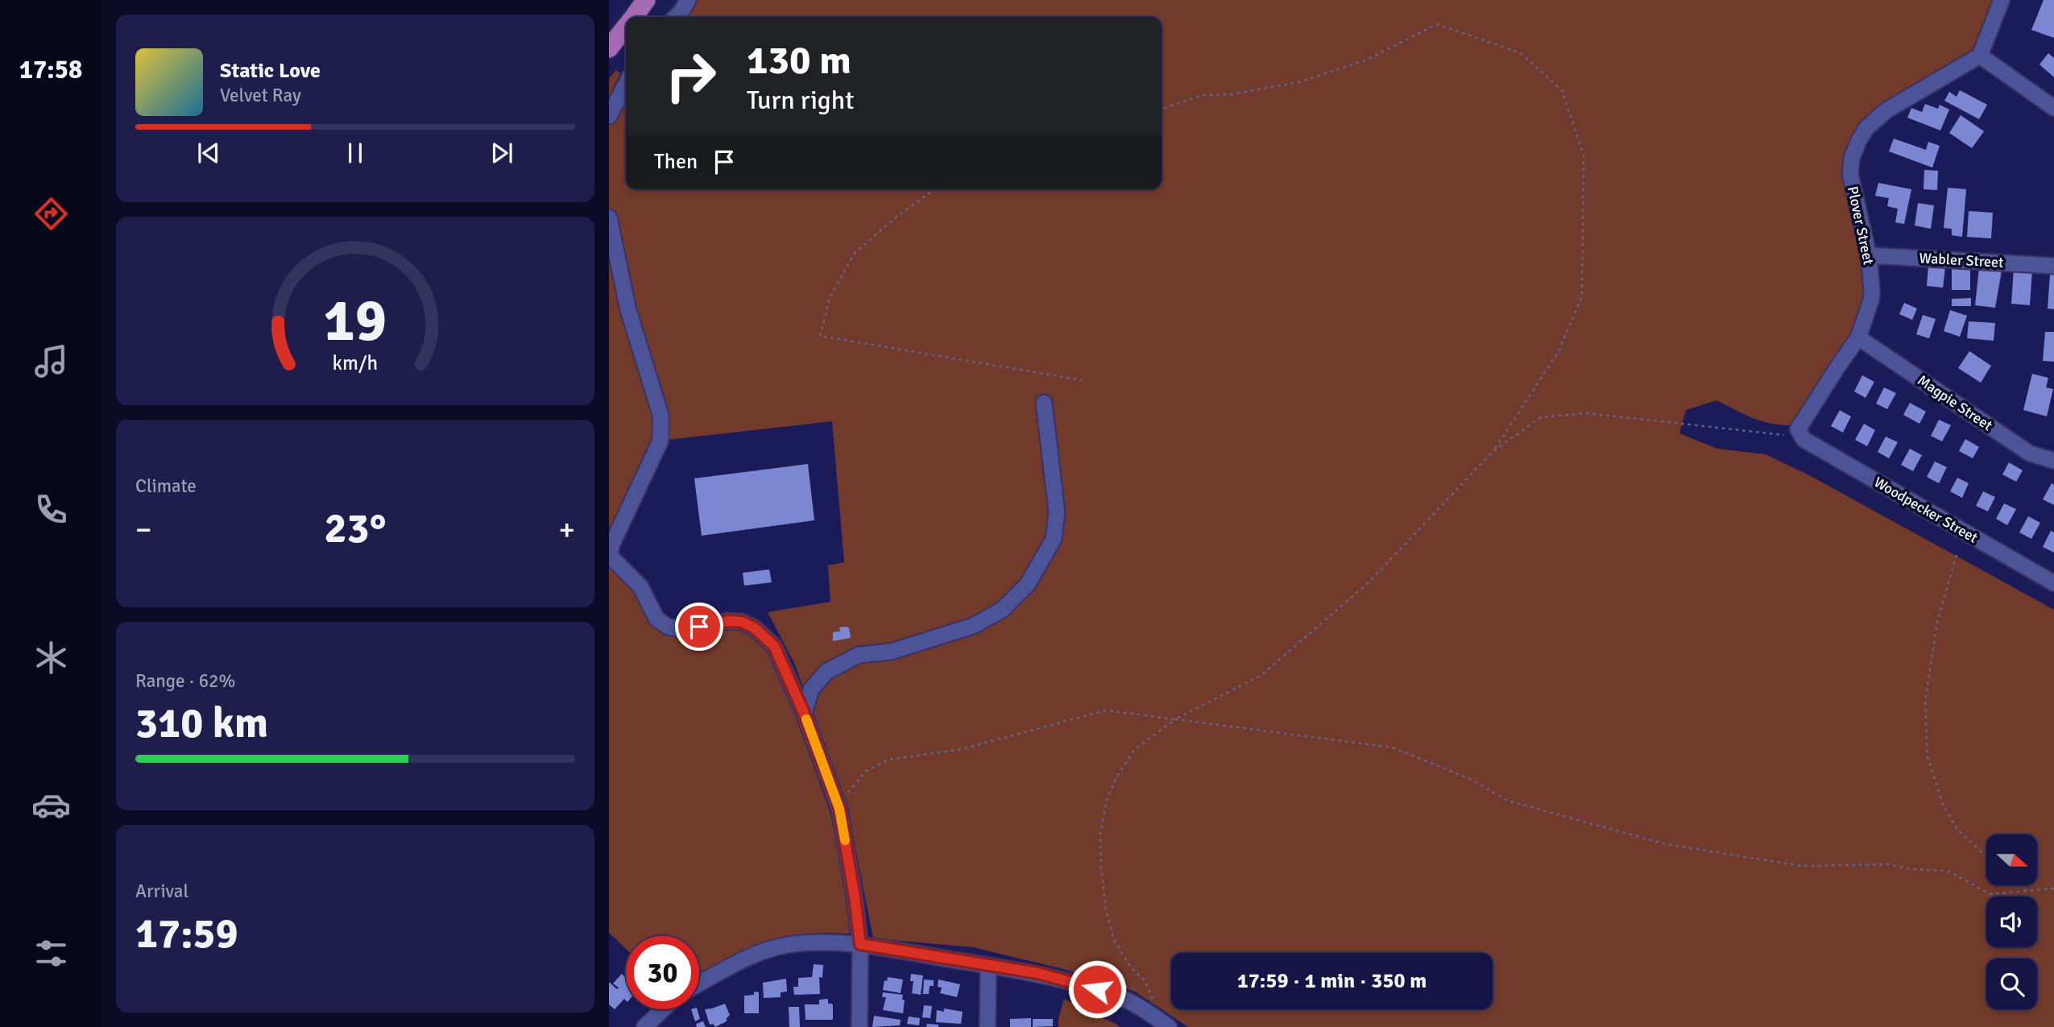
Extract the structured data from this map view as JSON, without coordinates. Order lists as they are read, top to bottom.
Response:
{
  "streets": {
    "street": [
      "Plover Street",
      "Wabler Street",
      "Magpie Street",
      "Woodpecker Street"
    ]
  },
  "crossings": [
    ["Plover Street", "Wabler Street"],
    ["Plover Street", "Magpie Street"],
    ["Plover Street", "Woodpecker Street"]
  ],
  "north": "right",
  "page": {
    "tabs": "17:58",
    "turn": ["130 m", "Turn right"],
    "song": ["Static Love", "Velvet Ray"],
    "then": "Then",
    "tile": [
      "Climate",
      ["Range · 62%", "310 km"],
      ["Arrival", "17:59"]
    ],
    "heat": ["−", "23°", "+"],
    "limit": "30",
    "trip": "17:59 · 1 min · 350 m",
    "gauge": ["19", "km/h"]
  }
}
